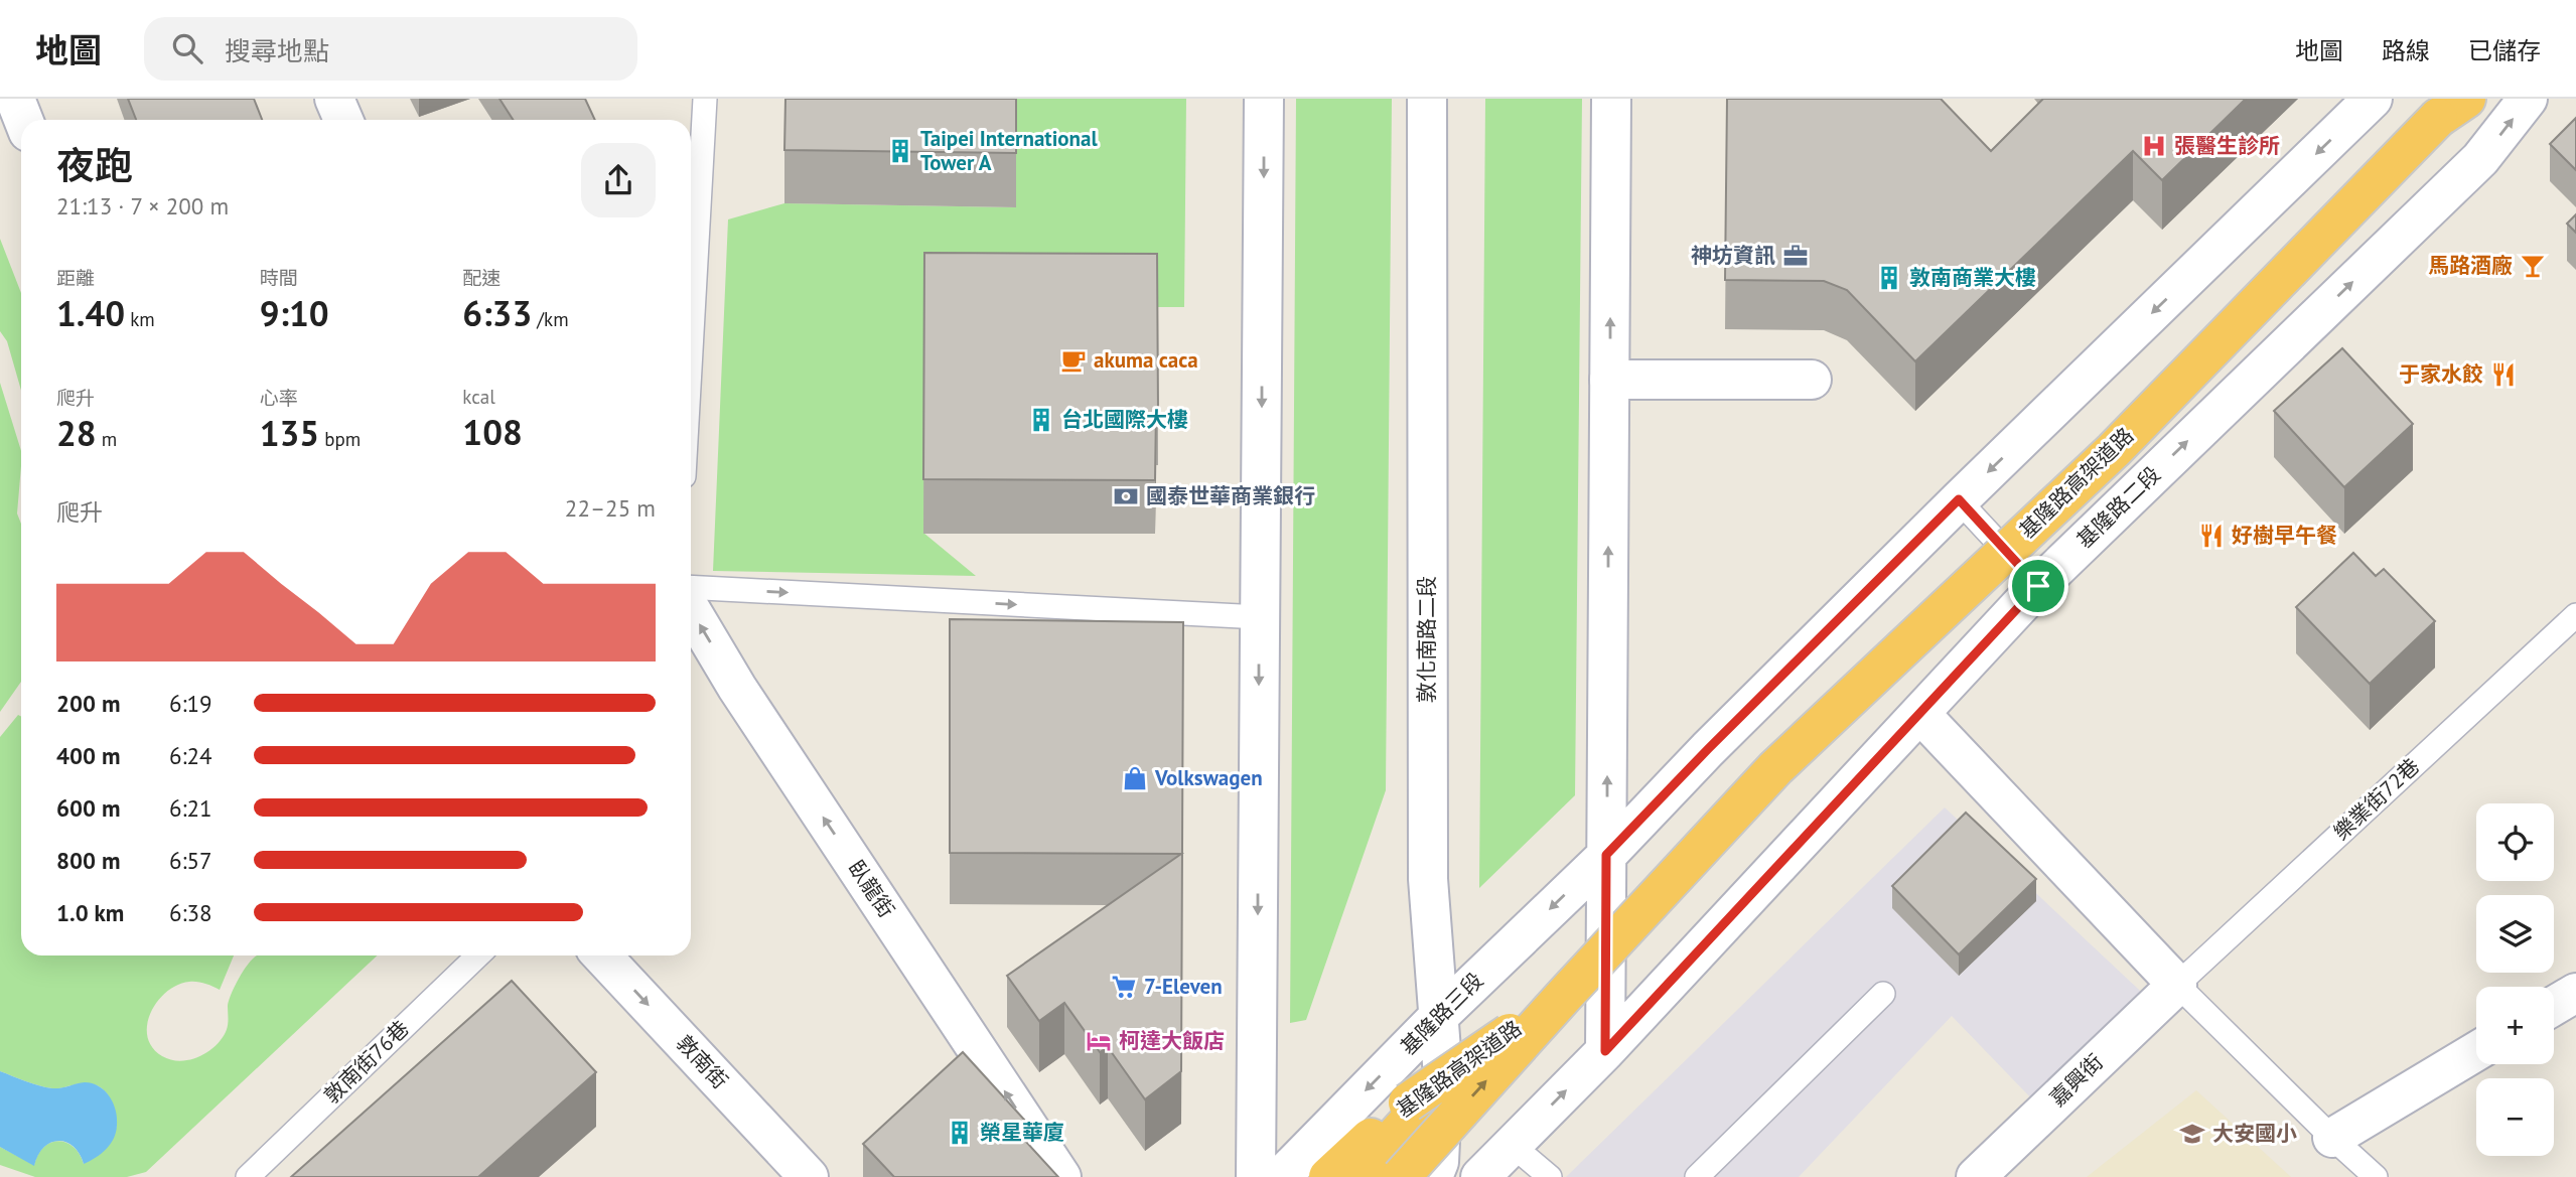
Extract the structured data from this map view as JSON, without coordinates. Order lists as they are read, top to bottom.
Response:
{
  "streets": {
    "highway": ["基隆路高架道路"],
    "main road": [
      "基隆路二段",
      "敦化南路二段",
      "臥龍街",
      "基隆路三段",
      "敦南街",
      "嘉興街"
    ],
    "lane": ["樂業街72巷", "敦南街76巷"]
  },
  "crossings": [
    ["敦化南路二段", "基隆路三段"],
    ["樂業街72巷", "嘉興街"]
  ],
  "one_way": ["臥龍街", "敦南街"],
  "places": {
    "hospital": ["張醫生診所"],
    "building": [
      "Taipei International Tower A",
      "敦南商業大樓",
      "台北國際大樓",
      "榮星華廈"
    ],
    "office": ["神坊資訊"],
    "bar": ["馬路酒廠"],
    "cafe": ["akuma caca"],
    "restaurant": ["于家水餃", "好樹早午餐"],
    "bank": ["國泰世華商業銀行"],
    "shop": ["Volkswagen"],
    "supermarket": ["7-Eleven"],
    "hotel": ["柯達大飯店"],
    "school or university": ["大安國小"]
  },
  "page": {
    "header": "地圖",
    "search": "搜尋地點",
    "nav": ["地圖", "路線", "已儲存"],
    "heading": ["夜跑", "21:13 · 7 × 200 m"],
    "stats": [
      ["距離", "1.40 km"],
      ["時間", "9:10"],
      ["配速", "6:33 /km"],
      ["爬升", "28 m"],
      ["心率", "135 bpm"],
      ["kcal", "108"]
    ],
    "chart": ["爬升", "22–25 m"],
    "list": [
      {
        "name": "200 m",
        "note": "6:19"
      },
      {
        "name": "400 m",
        "note": "6:24"
      },
      {
        "name": "600 m",
        "note": "6:21"
      },
      {
        "name": "800 m",
        "note": "6:57"
      },
      {
        "name": "1.0 km",
        "note": "6:38"
      }
    ],
    "map_buttons": ["+", "−"]
  }
}
